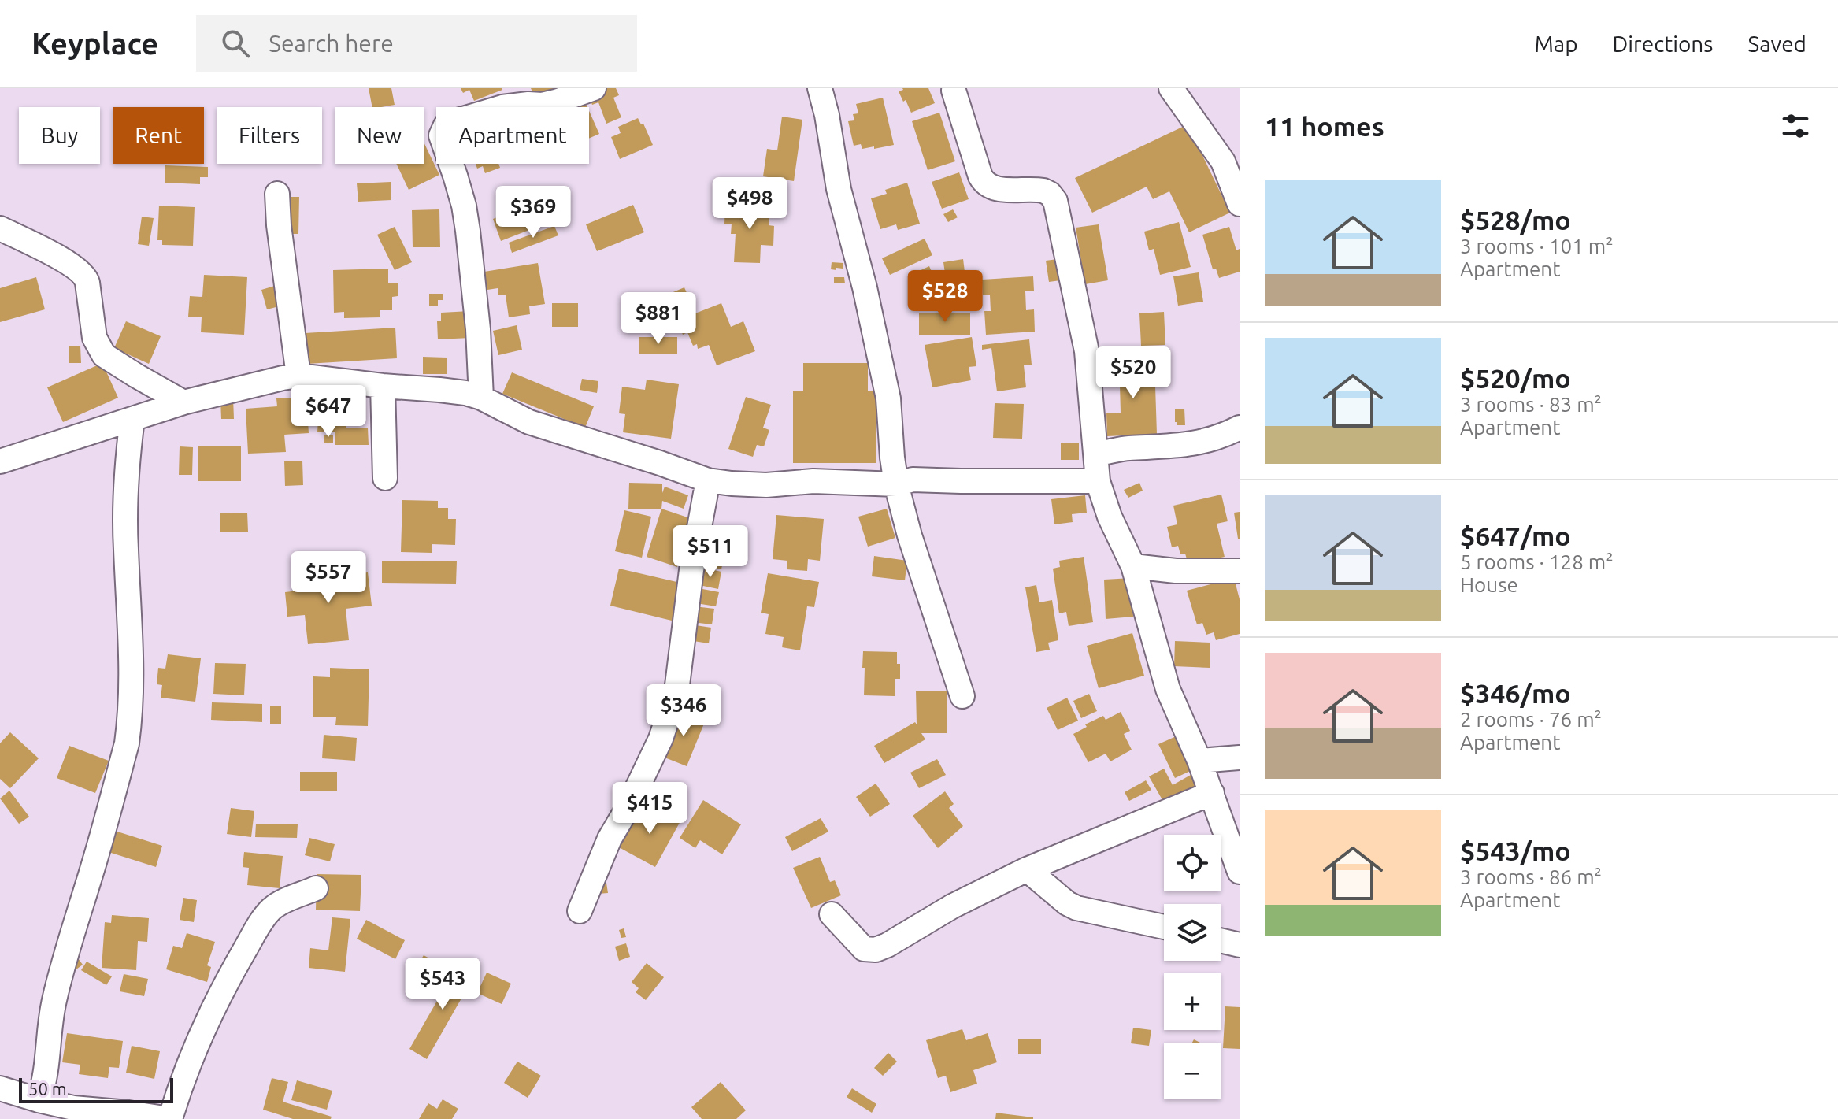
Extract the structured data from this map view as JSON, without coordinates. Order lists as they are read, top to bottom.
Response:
{
  "scale_bar": "50 m",
  "page": {
    "header": "Keyplace",
    "search": "Search here",
    "nav": ["Map", "Directions", "Saved"],
    "heading": "11 homes",
    "chip": [
      "Buy",
      "Rent",
      "Filters",
      "New",
      "Apartment"
    ],
    "list": [
      {
        "name": "$528/mo",
        "note": "3 rooms · 101 m² · Apartment"
      },
      {
        "name": "$520/mo",
        "note": "3 rooms · 83 m² · Apartment"
      },
      {
        "name": "$647/mo",
        "note": "5 rooms · 128 m² · House"
      },
      {
        "name": "$346/mo",
        "note": "2 rooms · 76 m² · Apartment"
      },
      {
        "name": "$543/mo",
        "note": "3 rooms · 86 m² · Apartment"
      }
    ],
    "price": [
      "$498",
      "$369",
      "$528",
      "$881",
      "$520",
      "$647",
      "$511",
      "$557",
      "$346",
      "$415",
      "$543"
    ],
    "map_buttons": ["+", "−"],
    "scale": "50 m"
  }
}
